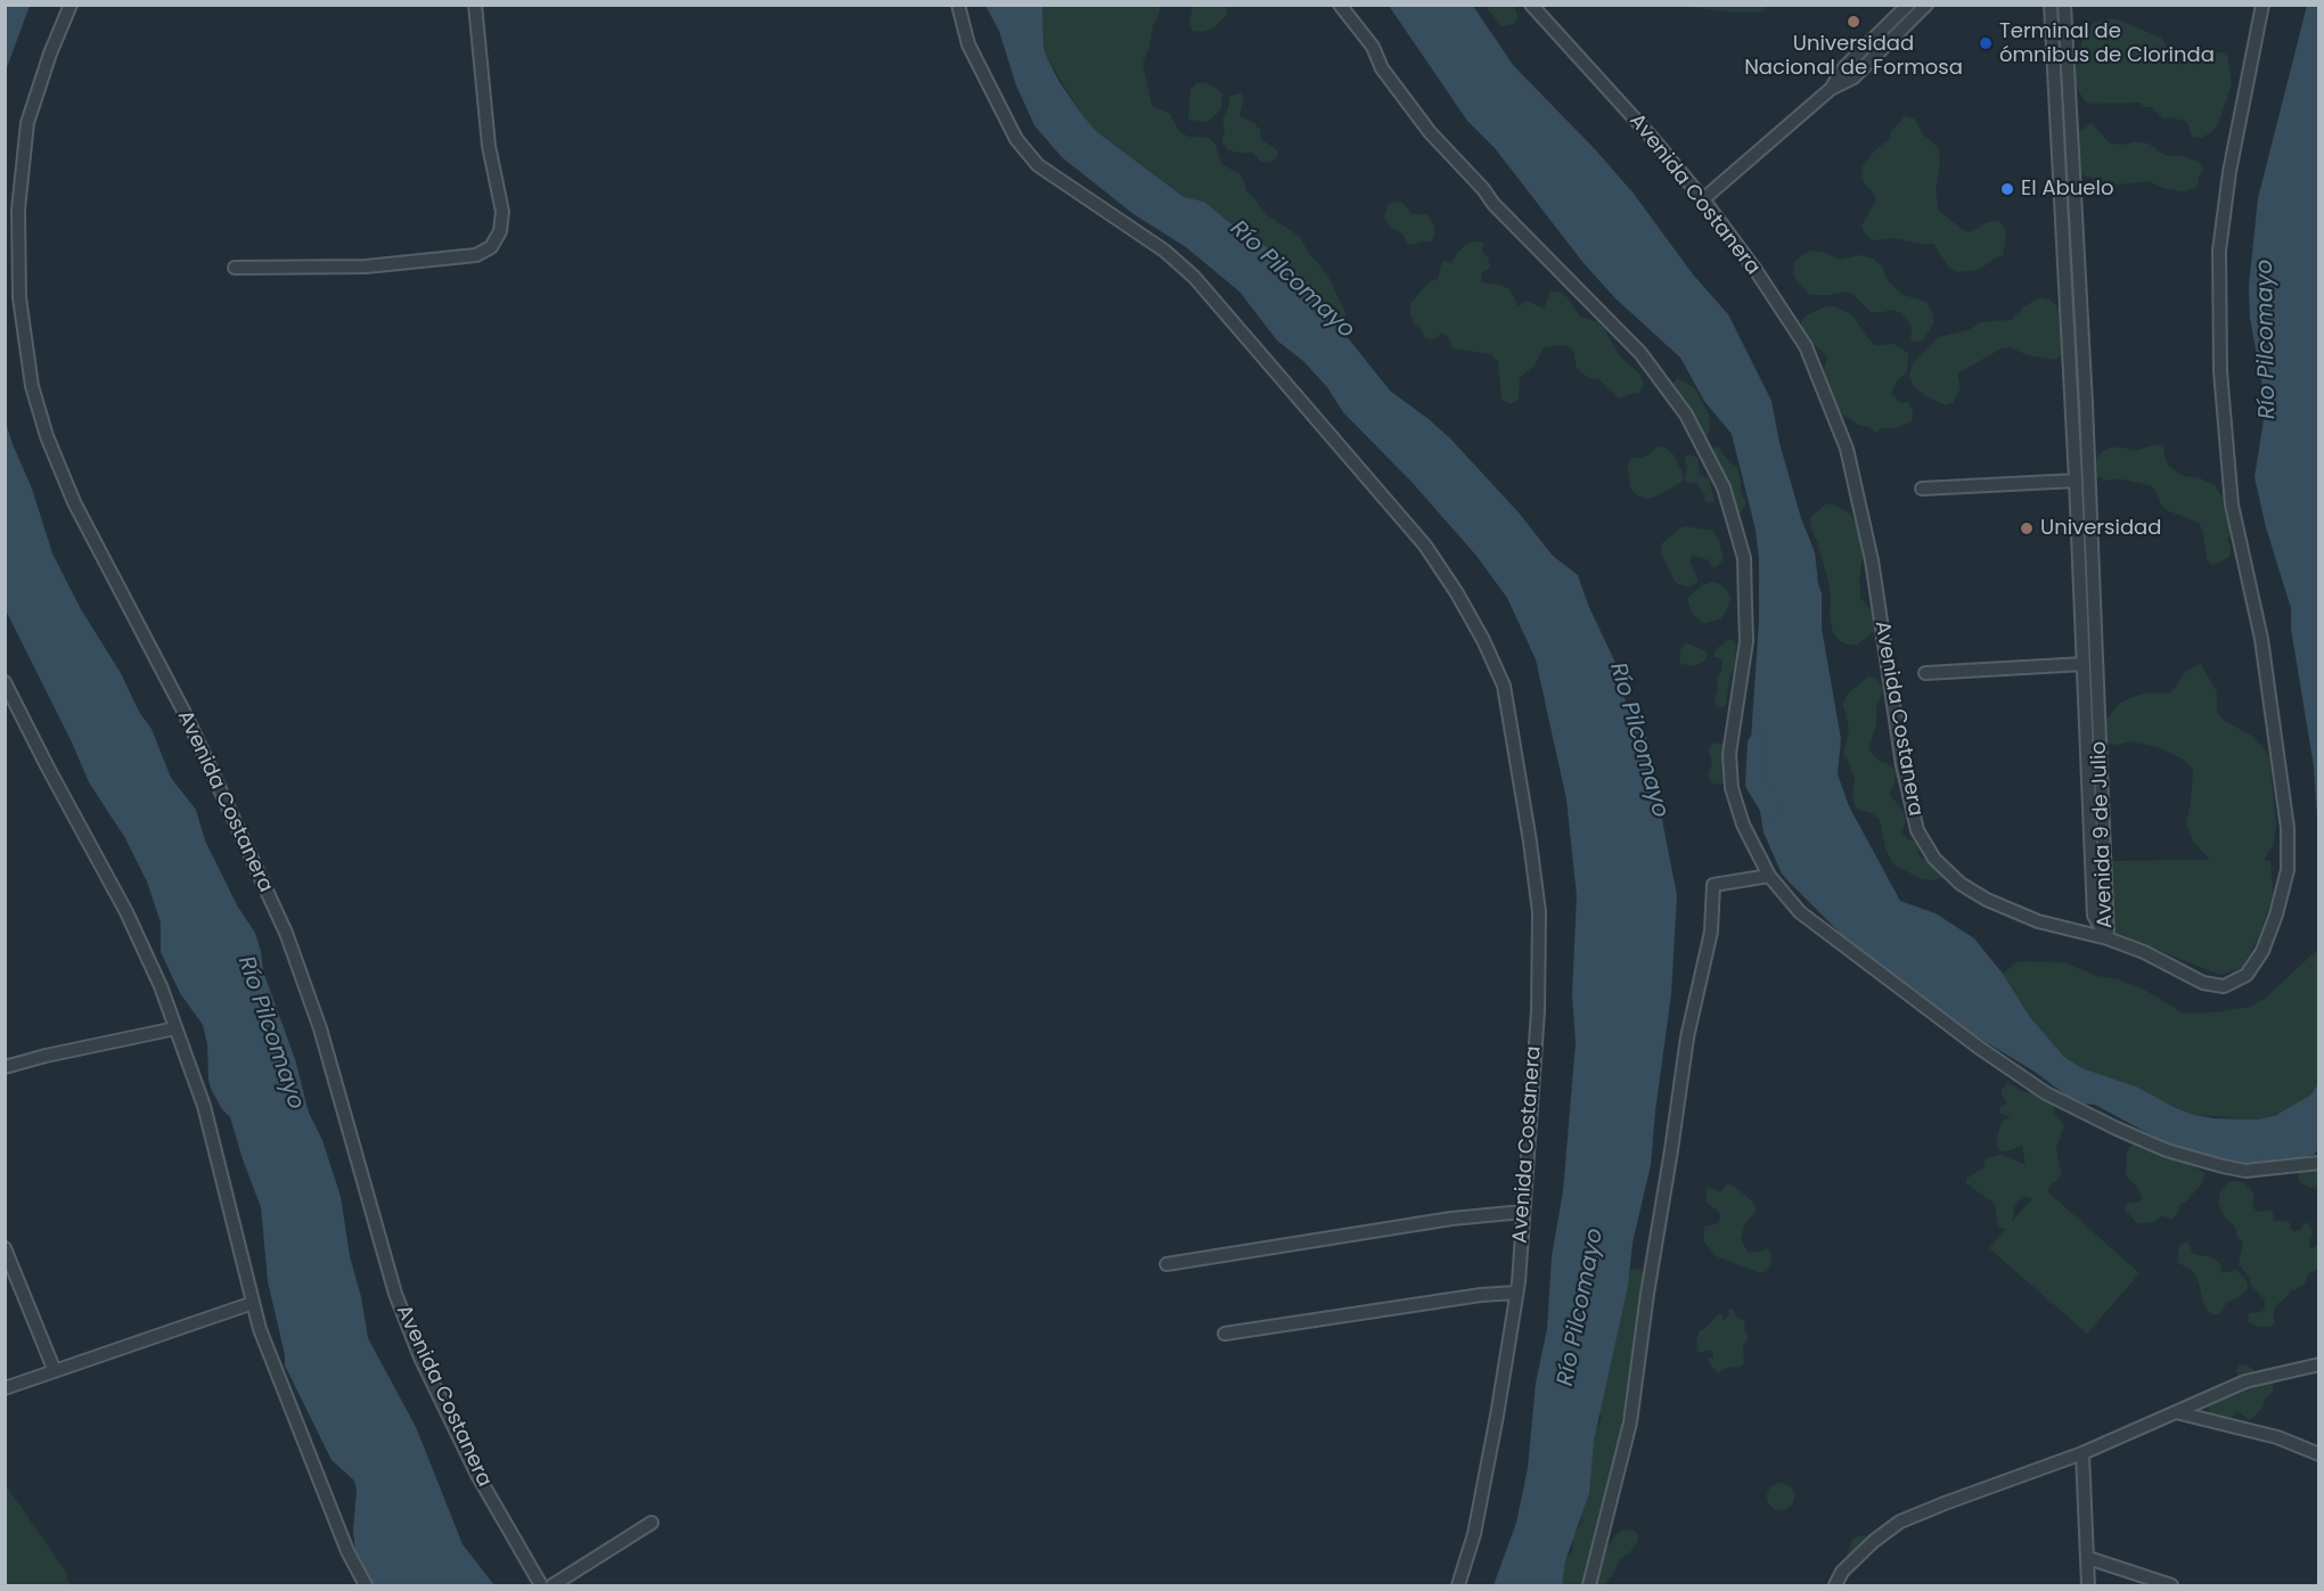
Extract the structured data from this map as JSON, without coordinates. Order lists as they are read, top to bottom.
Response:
{
  "streets": {
    "street": ["Avenida Costanera", "Avenida 9 de Julio"]
  },
  "crossings": [
    ["Avenida Costanera", "Avenida 9 de Julio"]
  ],
  "water": ["Río Pilcomayo"],
  "places": [
    "Universidad Nacional de Formosa",
    "Terminal de ómnibus de Clorinda",
    "El Abuelo",
    "Universidad"
  ]
}
